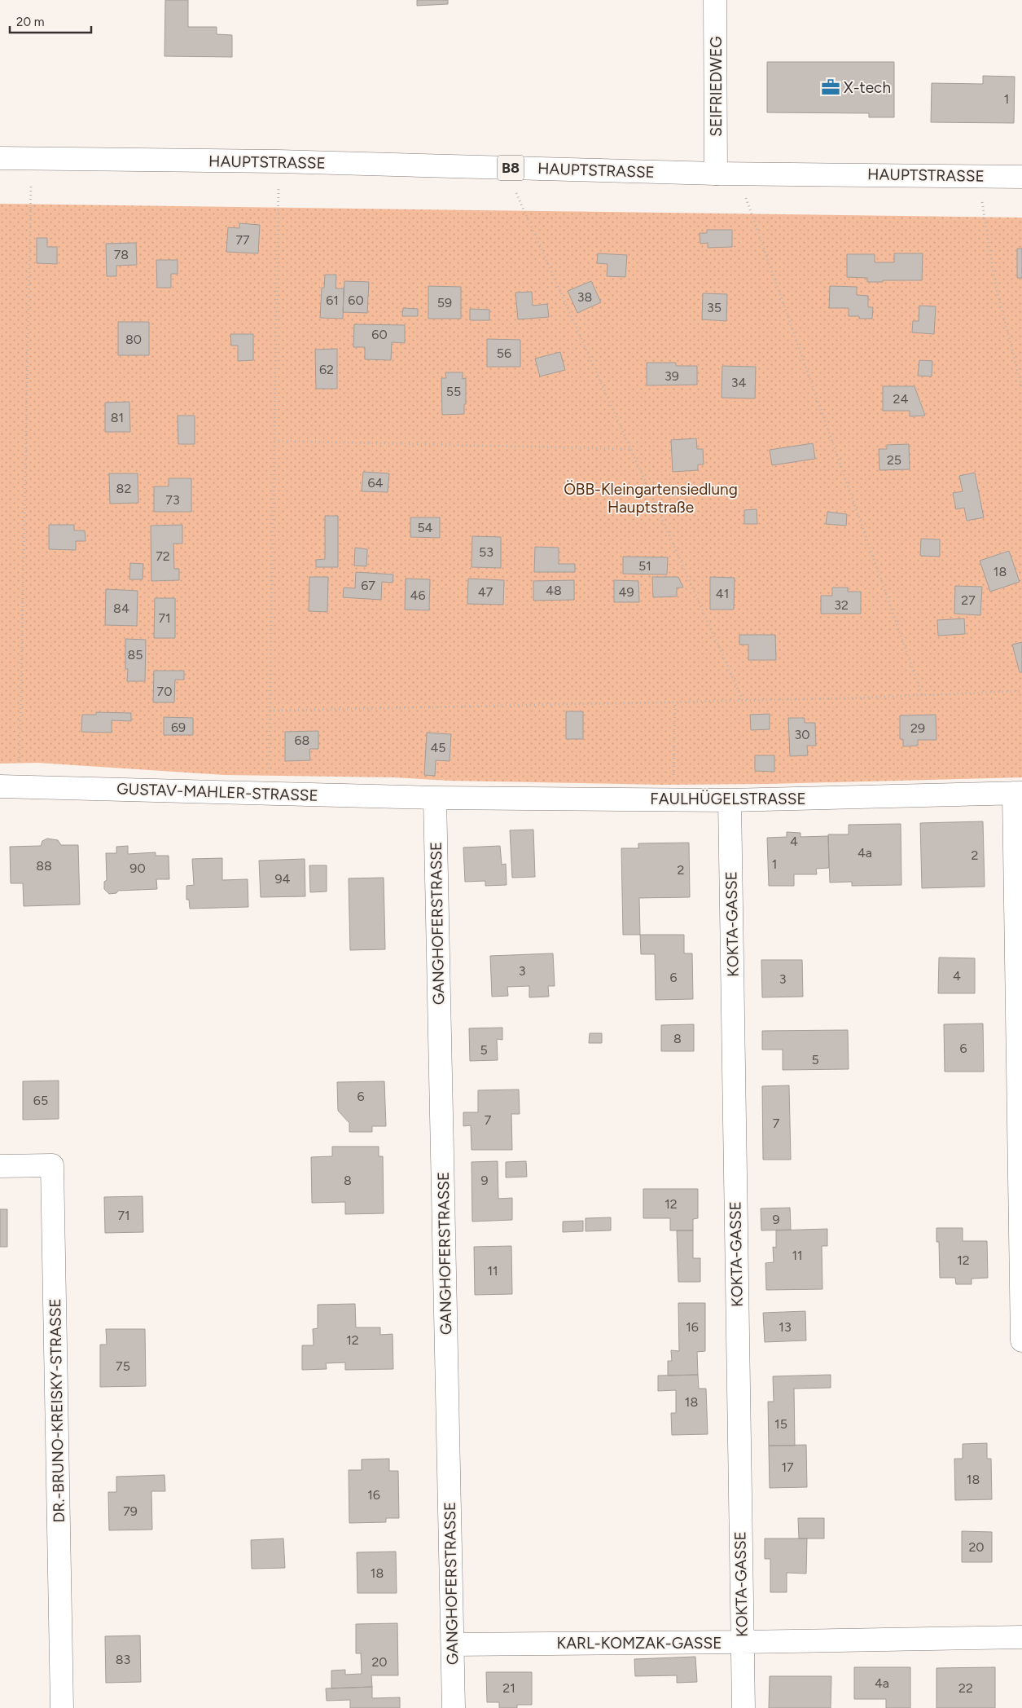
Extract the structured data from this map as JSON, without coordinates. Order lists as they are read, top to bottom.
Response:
{
  "streets": {
    "street": [
      "SEIFRIEDWEG",
      "HAUPTSTRASSE",
      "B8",
      "GUSTAV-MAHLER-STRASSE",
      "FAULHÜGELSTRASSE",
      "GANGHOFERSTRASSE",
      "KOKTA-GASSE",
      "DR.-BRUNO-KREISKY-STRASSE",
      "KARL-KOMZAK-GASSE"
    ]
  },
  "crossings": [
    ["SEIFRIEDWEG", "HAUPTSTRASSE"],
    ["GUSTAV-MAHLER-STRASSE", "FAULHÜGELSTRASSE"],
    ["GUSTAV-MAHLER-STRASSE", "GANGHOFERSTRASSE"],
    ["FAULHÜGELSTRASSE", "GANGHOFERSTRASSE"],
    ["FAULHÜGELSTRASSE", "KOKTA-GASSE"],
    ["GANGHOFERSTRASSE", "KARL-KOMZAK-GASSE"],
    ["KOKTA-GASSE", "KARL-KOMZAK-GASSE"]
  ],
  "parks": ["ÖBB-Kleingartensiedlung Hauptstraße"],
  "places": {
    "office": ["X-tech"]
  },
  "house_numbers": [
    "1",
    "77",
    "78",
    "38",
    "61",
    "60",
    "59",
    "35",
    "60",
    "80",
    "56",
    "62",
    "39",
    "34",
    "55",
    "24",
    "81",
    "25",
    "64",
    "82",
    "73",
    "54",
    "53",
    "72",
    "51",
    "18",
    "67",
    "48",
    "47",
    "49",
    "41",
    "46",
    "27",
    "32",
    "84",
    "71",
    "85",
    "70",
    "69",
    "29",
    "30",
    "68",
    "45",
    "4",
    "4a",
    "2",
    "1",
    "88",
    "90",
    "2",
    "94",
    "3",
    "4",
    "6",
    "3",
    "8",
    "6",
    "5",
    "5",
    "6",
    "65",
    "7",
    "7",
    "8",
    "9",
    "12",
    "71",
    "9",
    "11",
    "12",
    "11",
    "16",
    "13",
    "12",
    "75",
    "18",
    "15",
    "17",
    "18",
    "16",
    "79",
    "20",
    "18",
    "83",
    "20",
    "4a",
    "21",
    "22"
  ],
  "scale_bar": "20 m"
}
